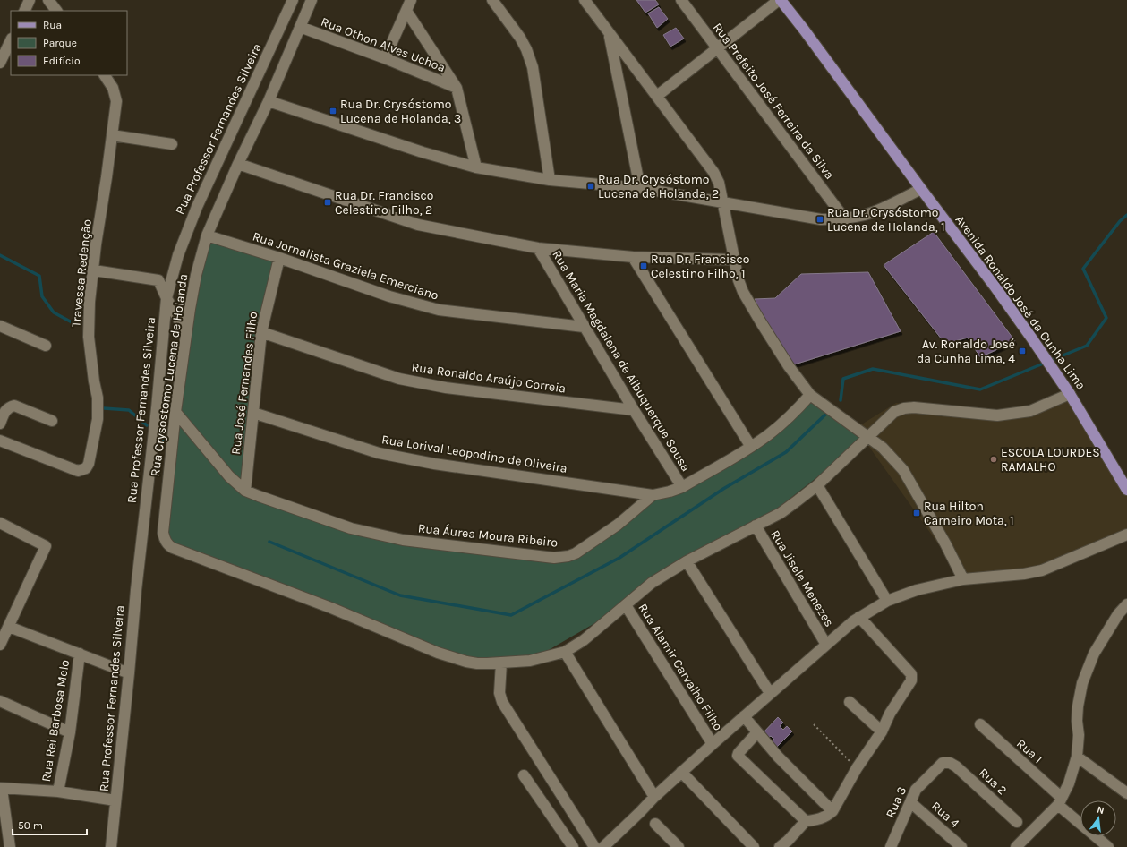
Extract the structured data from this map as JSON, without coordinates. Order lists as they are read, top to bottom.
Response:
{
  "streets": {
    "main road": ["Avenida Ronaldo José da Cunha Lima"],
    "street": [
      "Rua Othon Alves Uchoa",
      "Rua Prefeito José Ferreira da Silva",
      "Rua Professor Fernandes Silveira",
      "Rua Jornalista Graziela Emerciano",
      "Travessa Redenção",
      "Rua Maria Magdalena de Albuquerque Sousa",
      "Rua Crysostomo Lucena de Holanda",
      "Rua Ronaldo Araújo Correia",
      "Rua José Fernandes Filho",
      "Rua Lorival Leopodino de Oliveira",
      "Rua Áurea Moura Ribeiro",
      "Rua Jisele Menezes",
      "Rua Alamir Carvalho Filho",
      "Rua Rei Barbosa Melo",
      "Rua 1",
      "Rua 2",
      "Rua 3",
      "Rua 4"
    ]
  },
  "crossings": [
    ["Rua Othon Alves Uchoa", "Rua Crysostomo Lucena de Holanda"],
    ["Rua Jornalista Graziela Emerciano", "Rua Maria Magdalena de Albuquerque Sousa"],
    ["Rua Jornalista Graziela Emerciano", "Rua Crysostomo Lucena de Holanda"],
    ["Rua Jornalista Graziela Emerciano", "Rua José Fernandes Filho"],
    ["Rua Maria Magdalena de Albuquerque Sousa", "Rua Ronaldo Araújo Correia"],
    ["Rua Maria Magdalena de Albuquerque Sousa", "Rua Áurea Moura Ribeiro"],
    ["Rua Crysostomo Lucena de Holanda", "Rua Áurea Moura Ribeiro"],
    ["Rua Ronaldo Araújo Correia", "Rua José Fernandes Filho"],
    ["Rua José Fernandes Filho", "Rua Lorival Leopodino de Oliveira"],
    ["Rua José Fernandes Filho", "Rua Áurea Moura Ribeiro"],
    ["Rua Lorival Leopodino de Oliveira", "Rua Áurea Moura Ribeiro"],
    ["Rua 2", "Rua 3"],
    ["Rua 3", "Rua 4"]
  ],
  "places": {
    "transit": [
      "Rua Dr. Crysóstomo Lucena de Holanda, 3",
      "Rua Dr. Crysóstomo Lucena de Holanda, 2",
      "Rua Dr. Francisco Celestino Filho, 2",
      "Rua Dr. Crysóstomo Lucena de Holanda, 1",
      "Rua Dr. Francisco Celestino Filho, 1",
      "Av. Ronaldo José da Cunha Lima, 4",
      "Rua Hilton Carneiro Mota, 1"
    ],
    "other": ["ESCOLA LOURDES RAMALHO"]
  },
  "legend": ["Rua", "Parque", "Edifício"],
  "scale_bar": "50 m",
  "north": "top"
}
